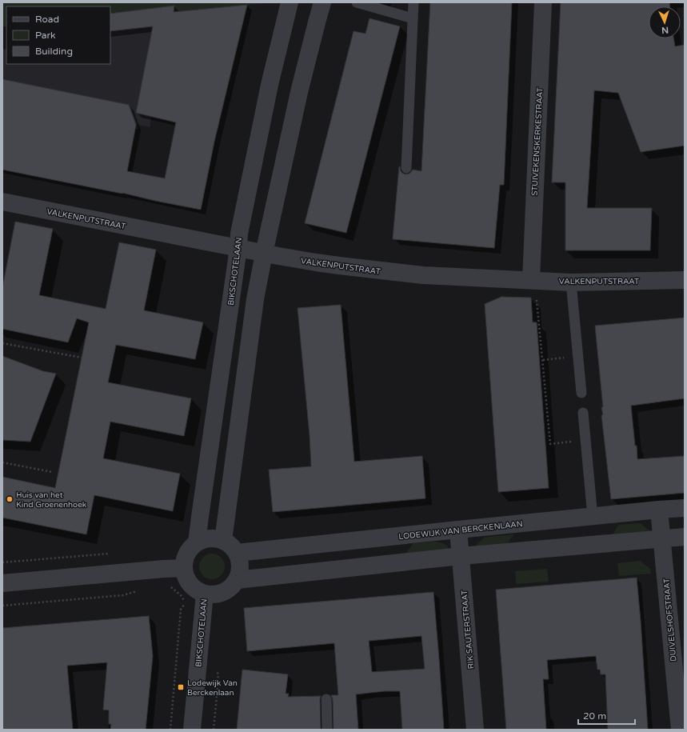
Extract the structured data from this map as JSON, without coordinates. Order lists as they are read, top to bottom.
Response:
{
  "streets": {
    "street": [
      "STUIVEKENSKERKESTRAAT",
      "VALKENPUTSTRAAT",
      "BIKSCHOTELAAN",
      "LODEWIJK VAN BERCKENLAAN",
      "DUIVELSHOFSTRAAT",
      "RIK SAUTERSTRAAT"
    ]
  },
  "crossings": [
    ["STUIVEKENSKERKESTRAAT", "VALKENPUTSTRAAT"],
    ["VALKENPUTSTRAAT", "BIKSCHOTELAAN"],
    ["BIKSCHOTELAAN", "LODEWIJK VAN BERCKENLAAN"],
    ["LODEWIJK VAN BERCKENLAAN", "DUIVELSHOFSTRAAT"],
    ["LODEWIJK VAN BERCKENLAAN", "RIK SAUTERSTRAAT"]
  ],
  "places": {
    "other": ["Huis van het Kind Groenenhoek"],
    "transit": ["Lodewijk Van Berckenlaan"]
  },
  "legend": ["Road", "Park", "Building"],
  "scale_bar": "20 m",
  "north": "bottom"
}
